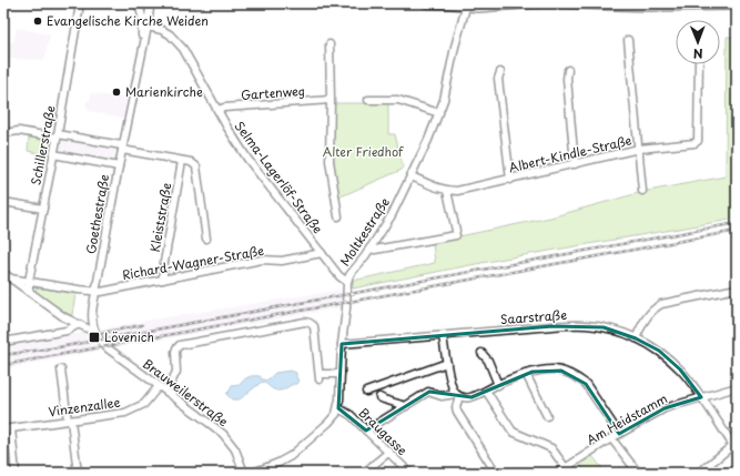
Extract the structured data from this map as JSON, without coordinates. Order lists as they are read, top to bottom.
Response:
{
  "streets": {
    "street": [
      "Gartenweg",
      "Schillerstraße",
      "Albert-Kindle-Straße",
      "Selma-Lagerlöf-Straße",
      "Goethestraße",
      "Kleiststraße",
      "Moltkestraße",
      "Richard-Wagner-Straße",
      "Saarstraße",
      "Brauweilerstraße",
      "Vinzenzallee",
      "Am Heidstamm",
      "Braugasse"
    ]
  },
  "crossings": [
    ["Gartenweg", "Selma-Lagerlöf-Straße"],
    ["Schillerstraße", "Richard-Wagner-Straße"],
    ["Albert-Kindle-Straße", "Moltkestraße"],
    ["Selma-Lagerlöf-Straße", "Goethestraße"],
    ["Selma-Lagerlöf-Straße", "Moltkestraße"],
    ["Selma-Lagerlöf-Straße", "Richard-Wagner-Straße"],
    ["Goethestraße", "Richard-Wagner-Straße"],
    ["Goethestraße", "Brauweilerstraße"],
    ["Kleiststraße", "Richard-Wagner-Straße"],
    ["Moltkestraße", "Saarstraße"],
    ["Moltkestraße", "Braugasse"],
    ["Saarstraße", "Am Heidstamm"],
    ["Brauweilerstraße", "Vinzenzallee"]
  ],
  "parks": ["Alter Friedhof"],
  "places": {
    "other": ["Evangelische Kirche Weiden", "Marienkirche"],
    "transit": ["Lövenich"]
  },
  "north": "bottom"
}
